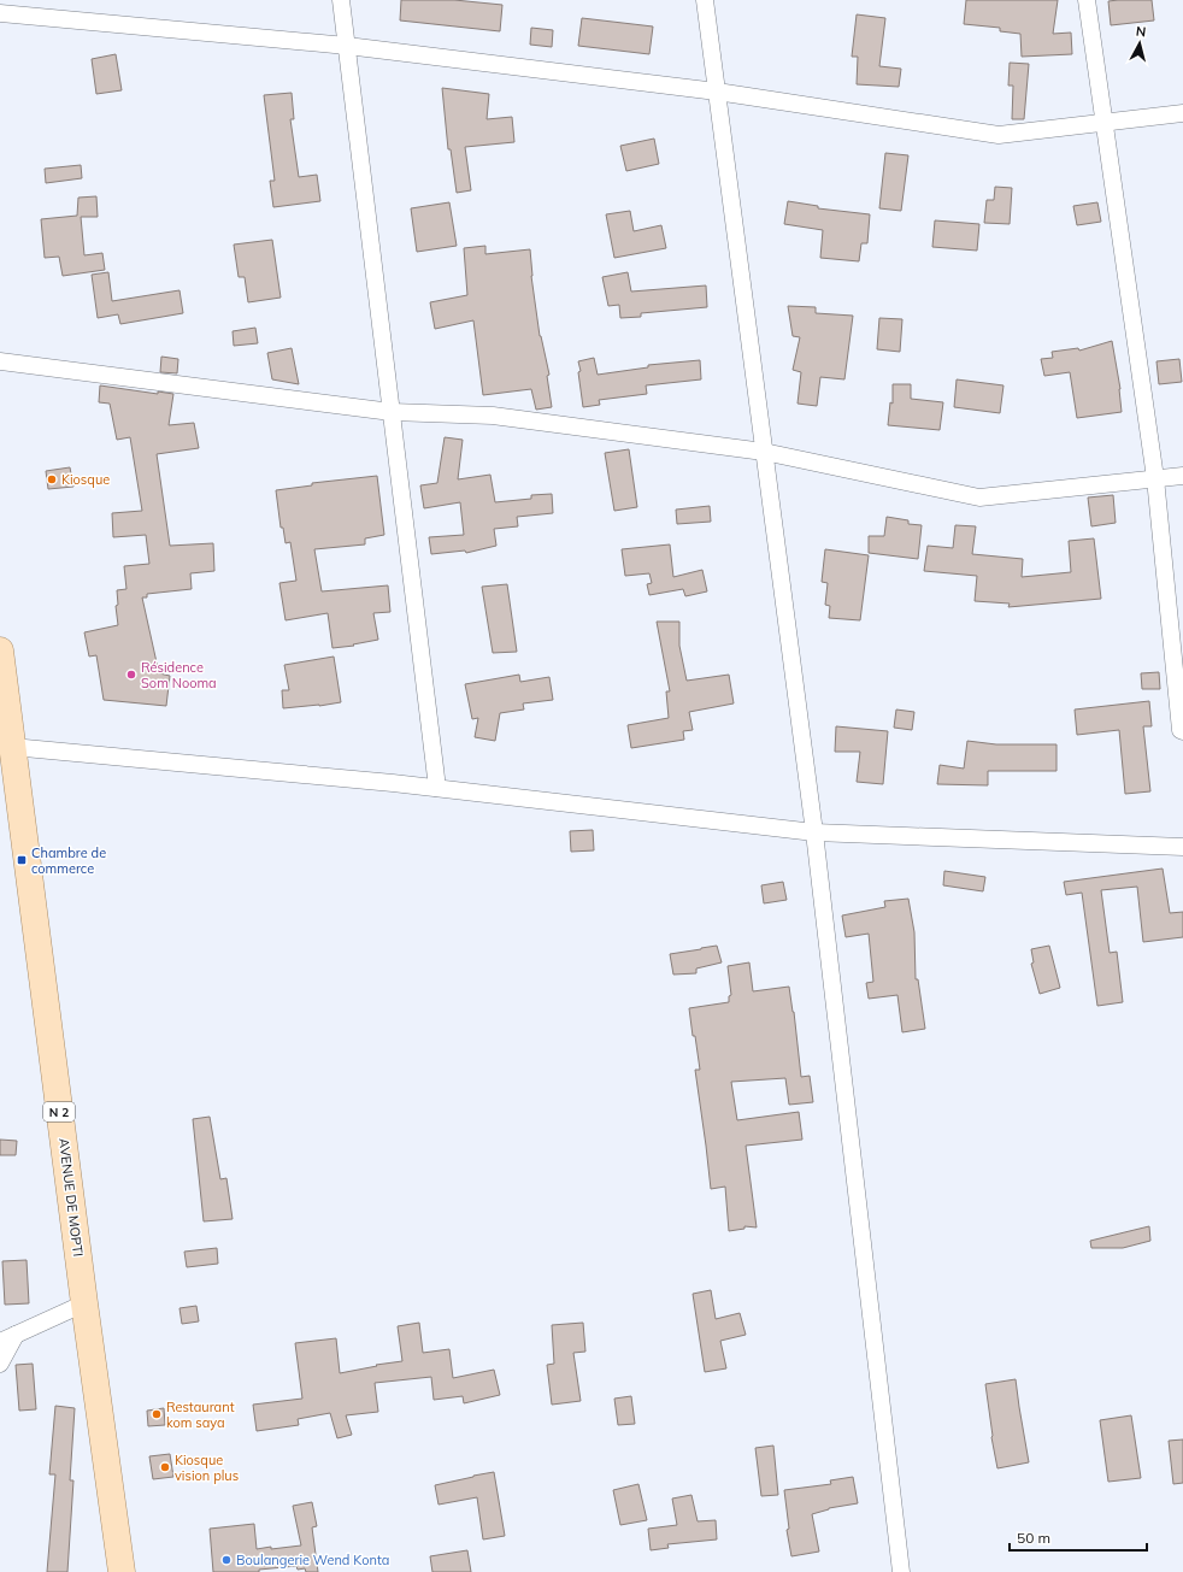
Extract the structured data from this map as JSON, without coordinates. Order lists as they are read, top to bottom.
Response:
{
  "streets": {
    "main road": ["N 2", "AVENUE DE MOPTI"]
  },
  "places": {
    "other": [
      "Kiosque",
      "Résidence Som Nooma",
      "Restaurant kom saya",
      "Kiosque vision plus",
      "Boulangerie Wend Konta"
    ],
    "transit": ["Chambre de commerce"]
  },
  "scale_bar": "50 m",
  "north": "top"
}
